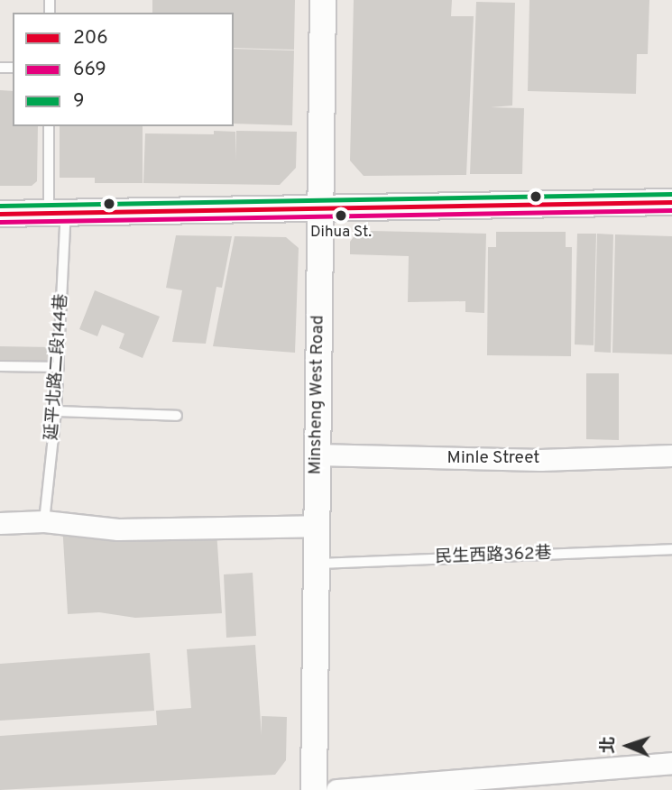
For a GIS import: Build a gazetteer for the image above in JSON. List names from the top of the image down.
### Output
{
  "streets": {
    "street": ["Minsheng West Road", "Minle Street"],
    "lane": ["延平北路二段144巷", "民生西路362巷"]
  },
  "crossings": [
    ["Minsheng West Road", "Minle Street"],
    ["Minsheng West Road", "民生西路362巷"]
  ],
  "places": ["Dihua St."],
  "lines": ["transit line 9", "transit line 206", "transit line 669"],
  "legend": ["206", "669", "9"],
  "north": "left"
}
